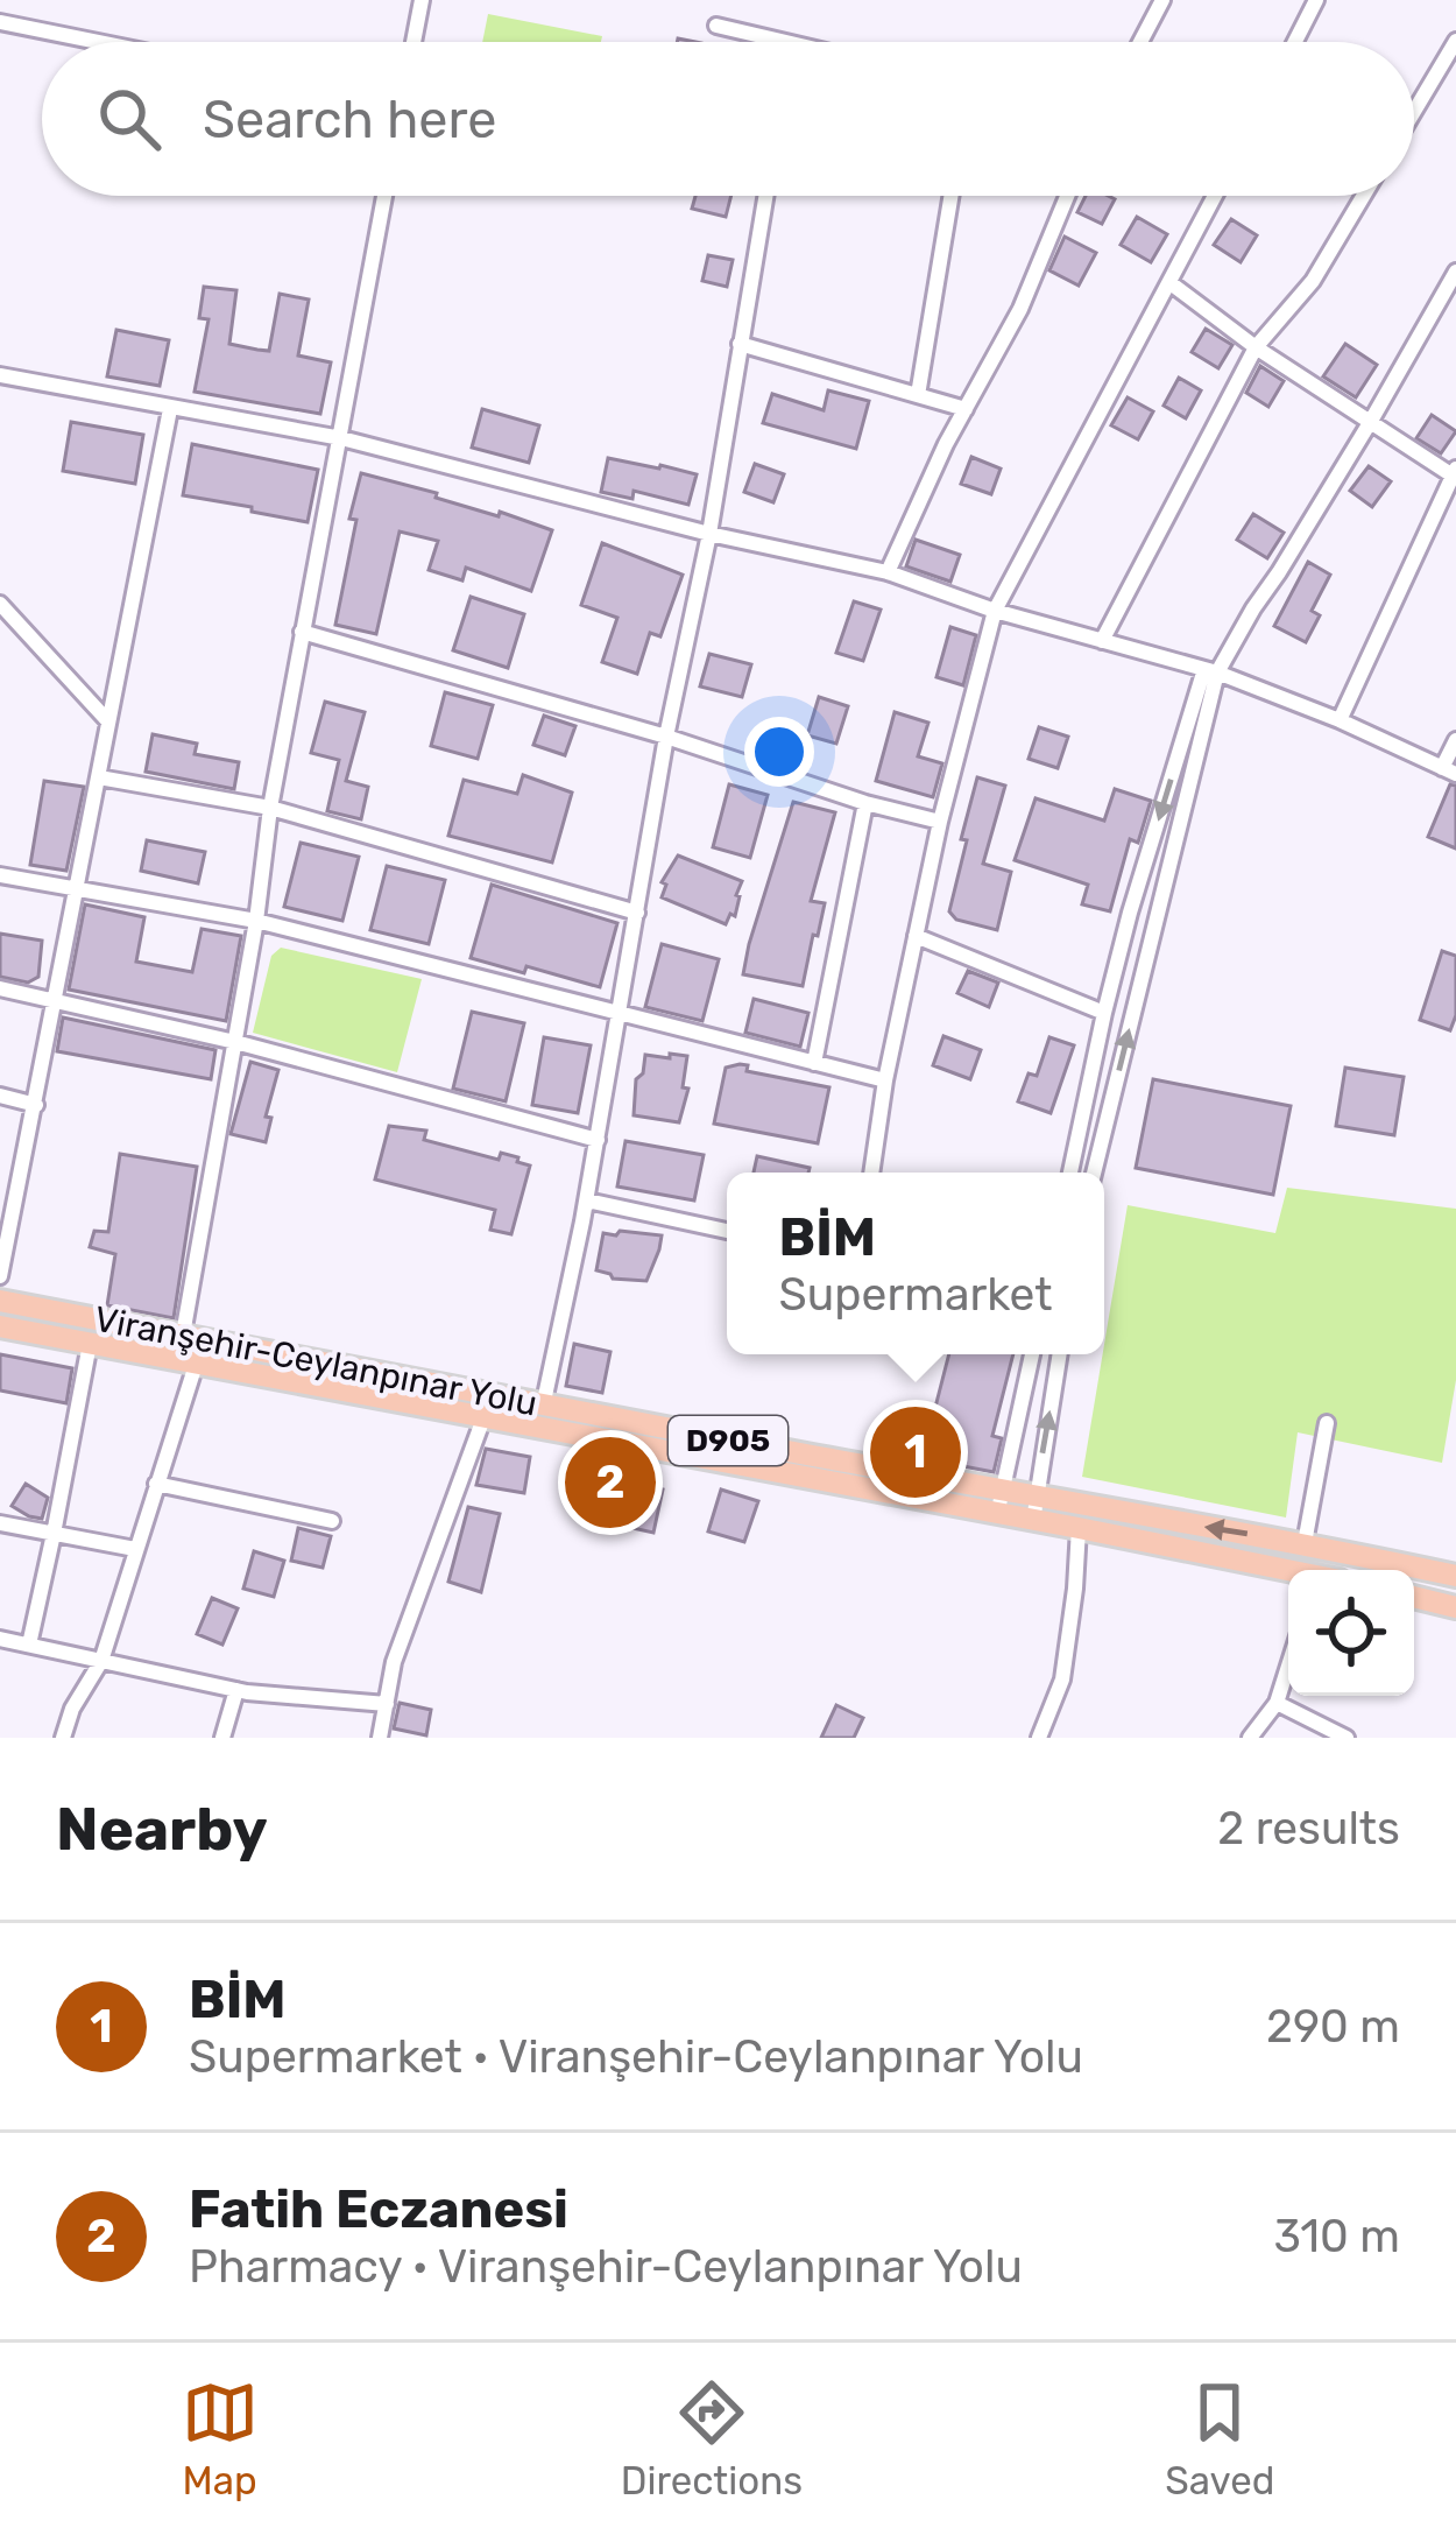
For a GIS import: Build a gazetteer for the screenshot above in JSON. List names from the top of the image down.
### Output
{
  "streets": {
    "main road": ["Viranşehir-Ceylanpınar Yolu", "D905"]
  },
  "page": {
    "search": "Search here",
    "popup": ["BİM", "Supermarket"],
    "pins": ["1", "2"],
    "heading": ["Nearby", "2 results"],
    "list": [
      {
        "mark": "1",
        "name": "BİM",
        "note": "Supermarket · Viranşehir-Ceylanpınar Yolu",
        "value": "290 m"
      },
      {
        "mark": "2",
        "name": "Fatih Eczanesi",
        "note": "Pharmacy · Viranşehir-Ceylanpınar Yolu",
        "value": "310 m"
      }
    ],
    "nav": ["Map", "Directions", "Saved"]
  }
}
